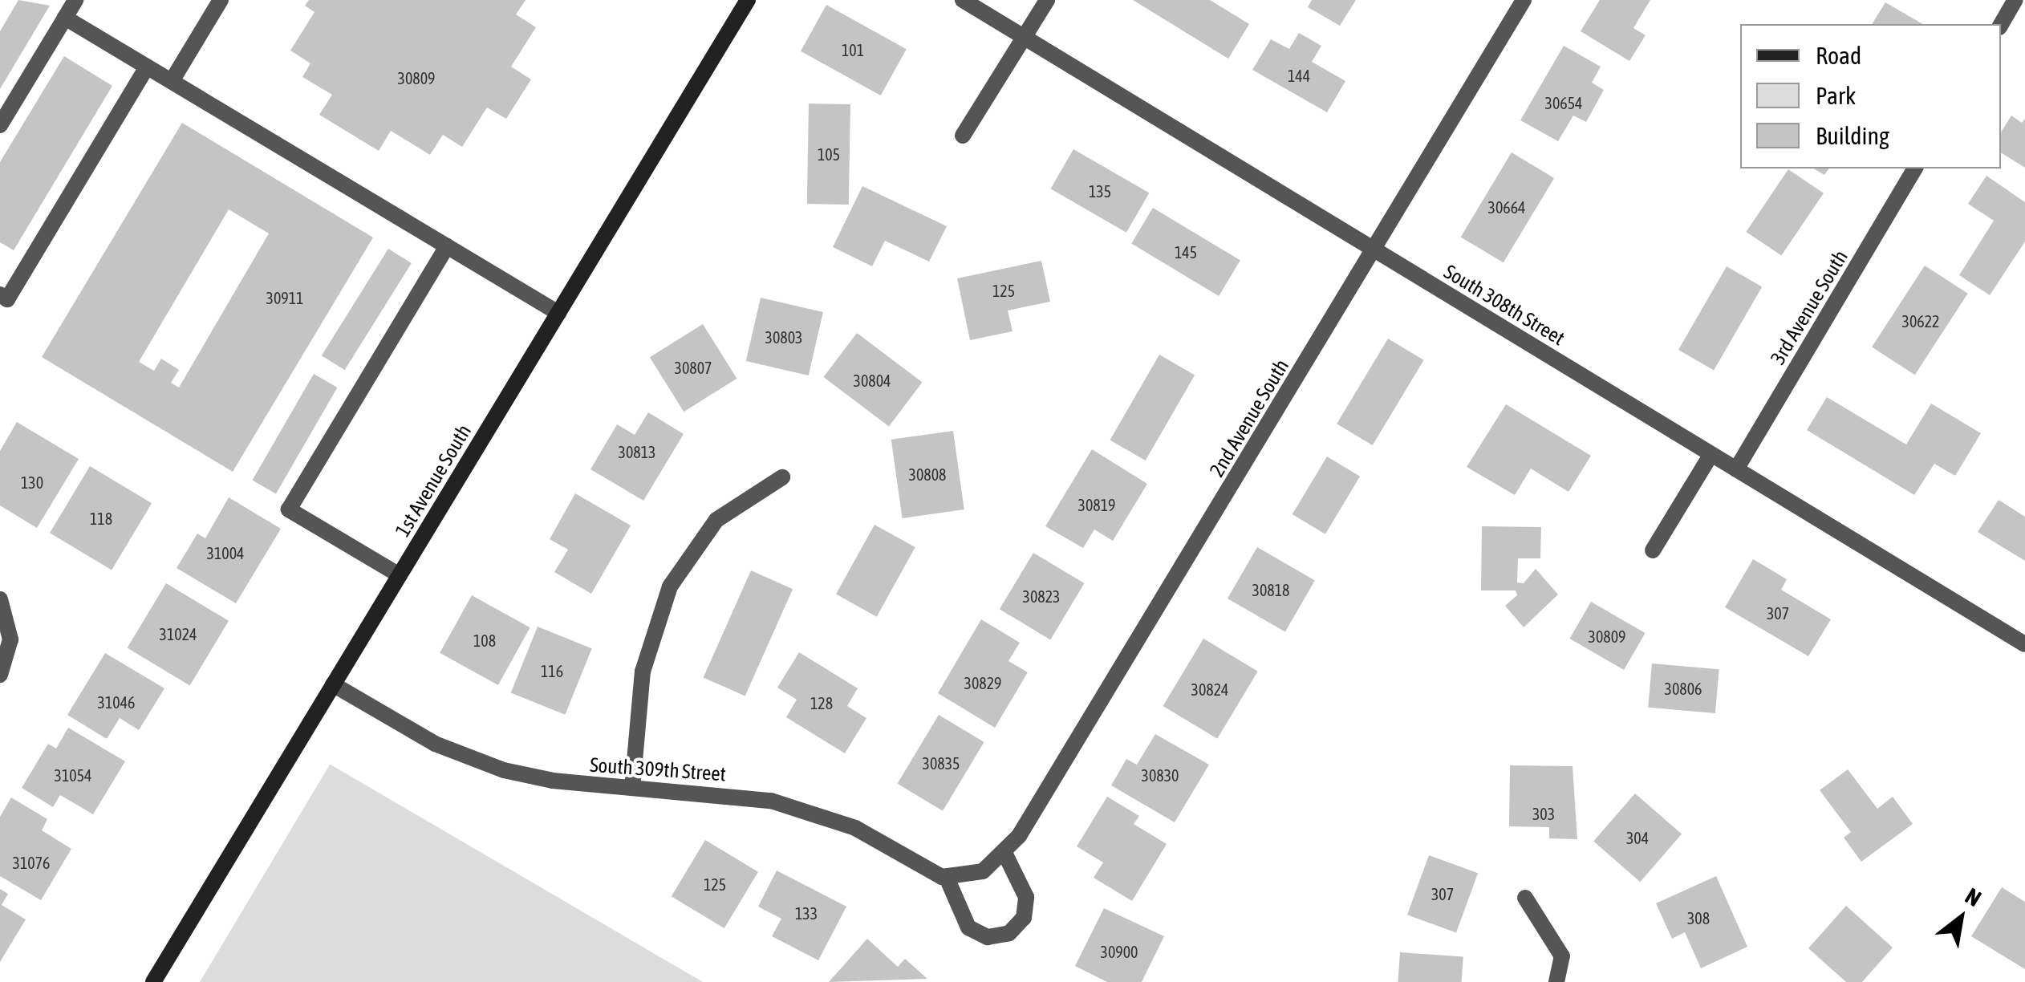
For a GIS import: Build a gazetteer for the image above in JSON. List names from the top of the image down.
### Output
{
  "streets": {
    "main road": ["1st Avenue South"],
    "street": [
      "South 308th Street",
      "3rd Avenue South",
      "2nd Avenue South",
      "South 309th Street"
    ]
  },
  "crossings": [
    ["South 308th Street", "3rd Avenue South"],
    ["South 308th Street", "2nd Avenue South"],
    ["2nd Avenue South", "South 309th Street"],
    ["1st Avenue South", "South 309th Street"]
  ],
  "house_numbers": [
    "101",
    "144",
    "30809",
    "30654",
    "105",
    "135",
    "30664",
    "145",
    "125",
    "30911",
    "30622",
    "30803",
    "30807",
    "30804",
    "30813",
    "30808",
    "130",
    "30819",
    "118",
    "31004",
    "30818",
    "30823",
    "307",
    "31024",
    "30809",
    "108",
    "116",
    "30829",
    "30806",
    "30824",
    "31046",
    "128",
    "30835",
    "31054",
    "30830",
    "303",
    "304",
    "31076",
    "125",
    "307",
    "133",
    "308",
    "30900"
  ],
  "legend": ["Road", "Park", "Building"],
  "north": "top right"
}
